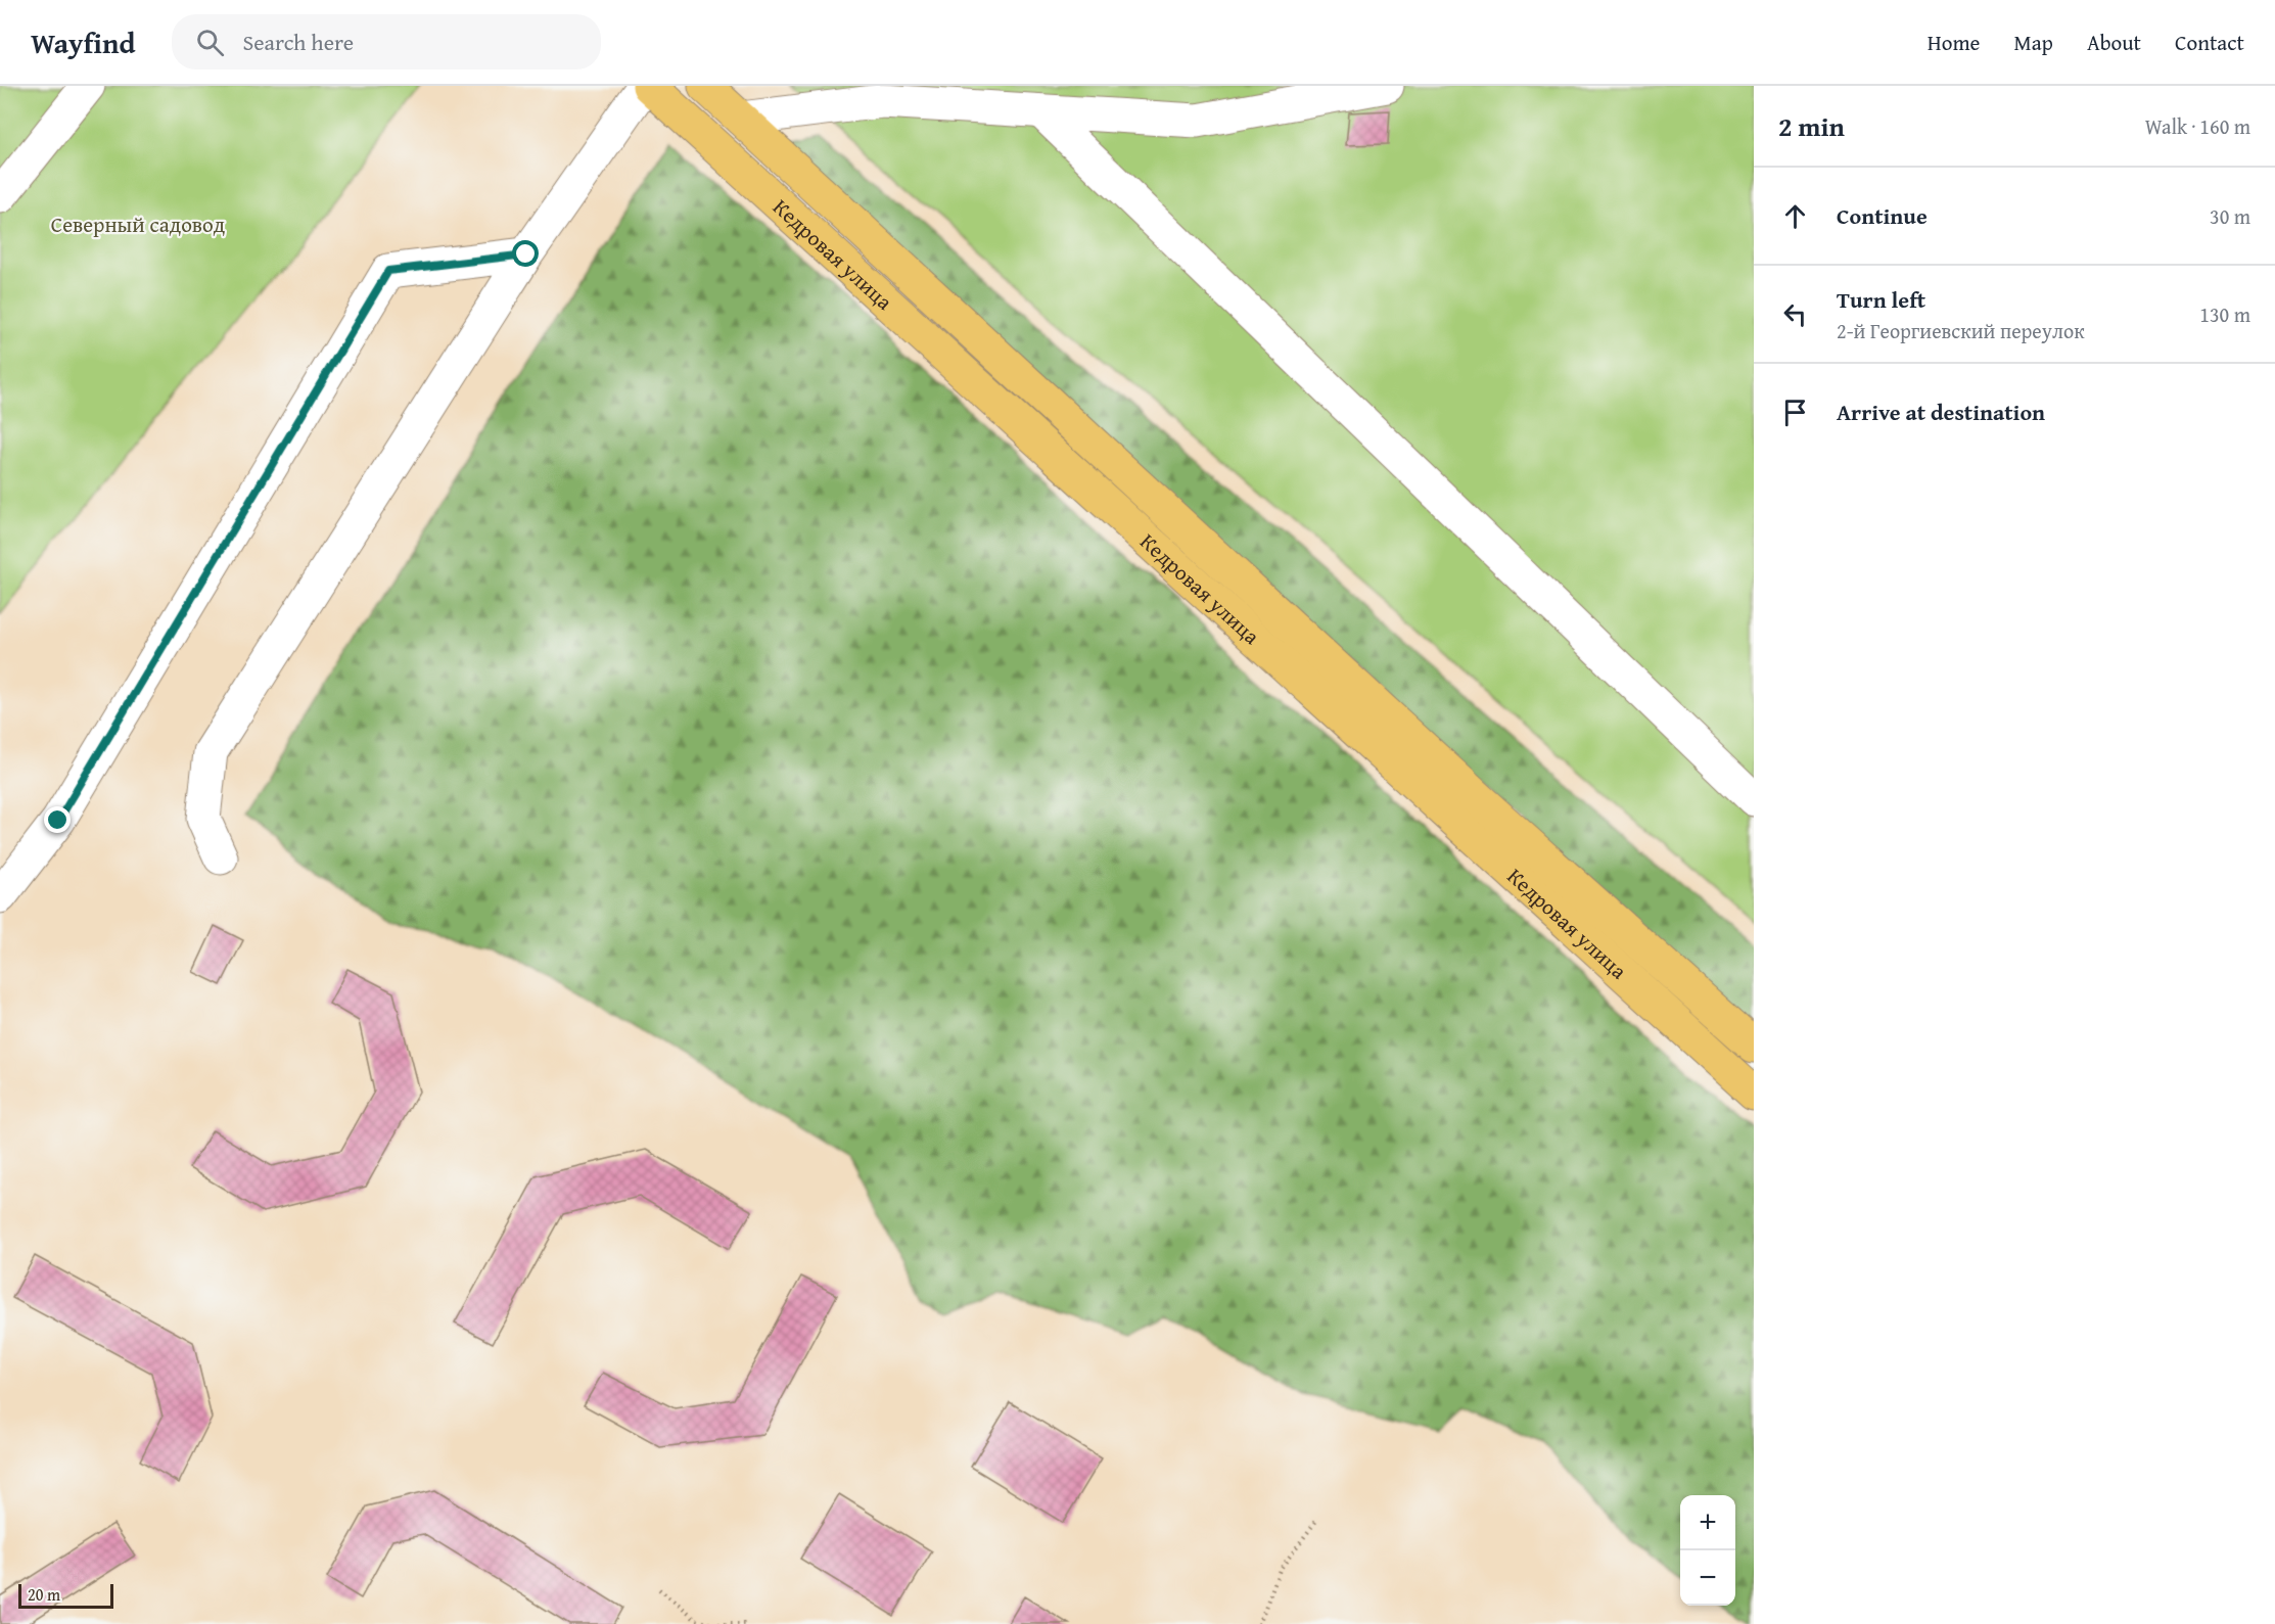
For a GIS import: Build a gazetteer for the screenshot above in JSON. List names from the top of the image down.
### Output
{
  "streets": {
    "main road": ["Кедровая улица"]
  },
  "parks": ["Северный садовод"],
  "scale_bar": "20 m",
  "page": {
    "header": "Wayfind",
    "search": "Search here",
    "nav": [
      "Home",
      "Map",
      "About",
      "Contact"
    ],
    "heading": ["2 min", "Walk · 160 m"],
    "list": [
      ["Continue", "30 m"],
      ["Turn left", "2-й Георгиевский переулок", "130 m"],
      "Arrive at destination"
    ],
    "map_buttons": ["+", "−"],
    "scale": "20 m"
  }
}
